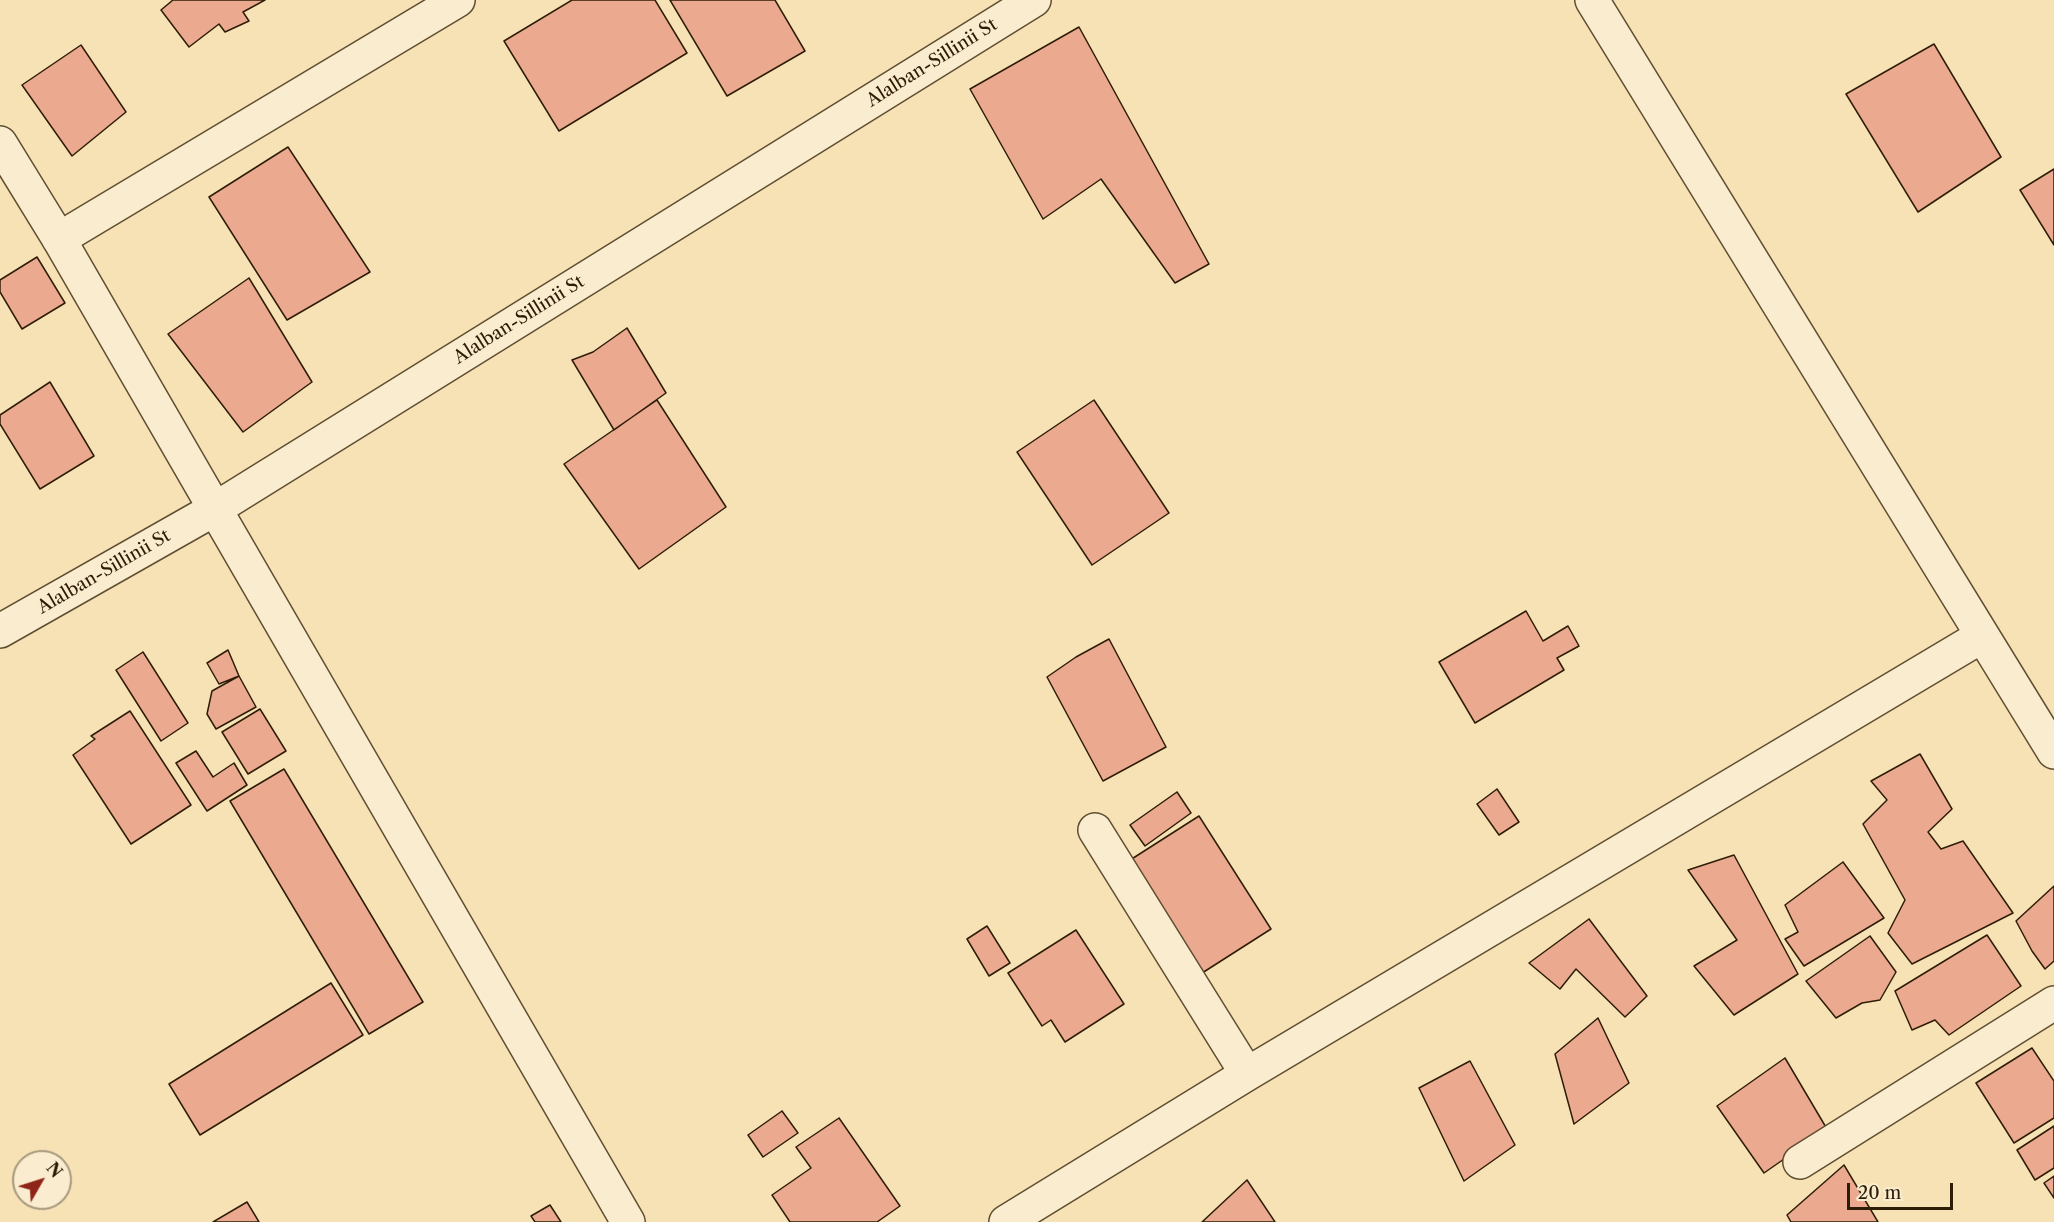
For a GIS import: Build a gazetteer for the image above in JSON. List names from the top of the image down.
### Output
{
  "streets": {
    "street": ["Alalban-Sillinii St"]
  },
  "scale_bar": "20 m",
  "north": "top right"
}
